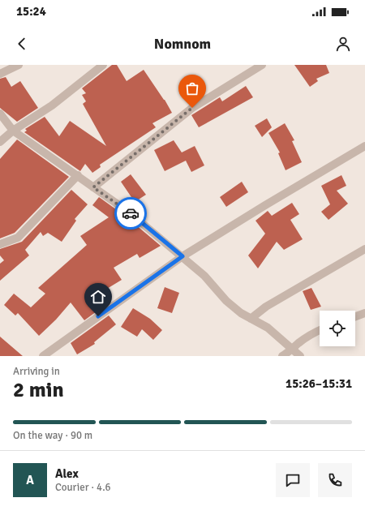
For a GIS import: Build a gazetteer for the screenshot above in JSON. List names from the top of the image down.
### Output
{
  "page": {
    "status": "15:24",
    "header": "Nomnom",
    "heading": ["2 min", "Arriving in", "15:26–15:31"],
    "panel": ["Alex", "Courier · 4.6"],
    "bar": "On the way · 90 m",
    "round": "A"
  }
}
